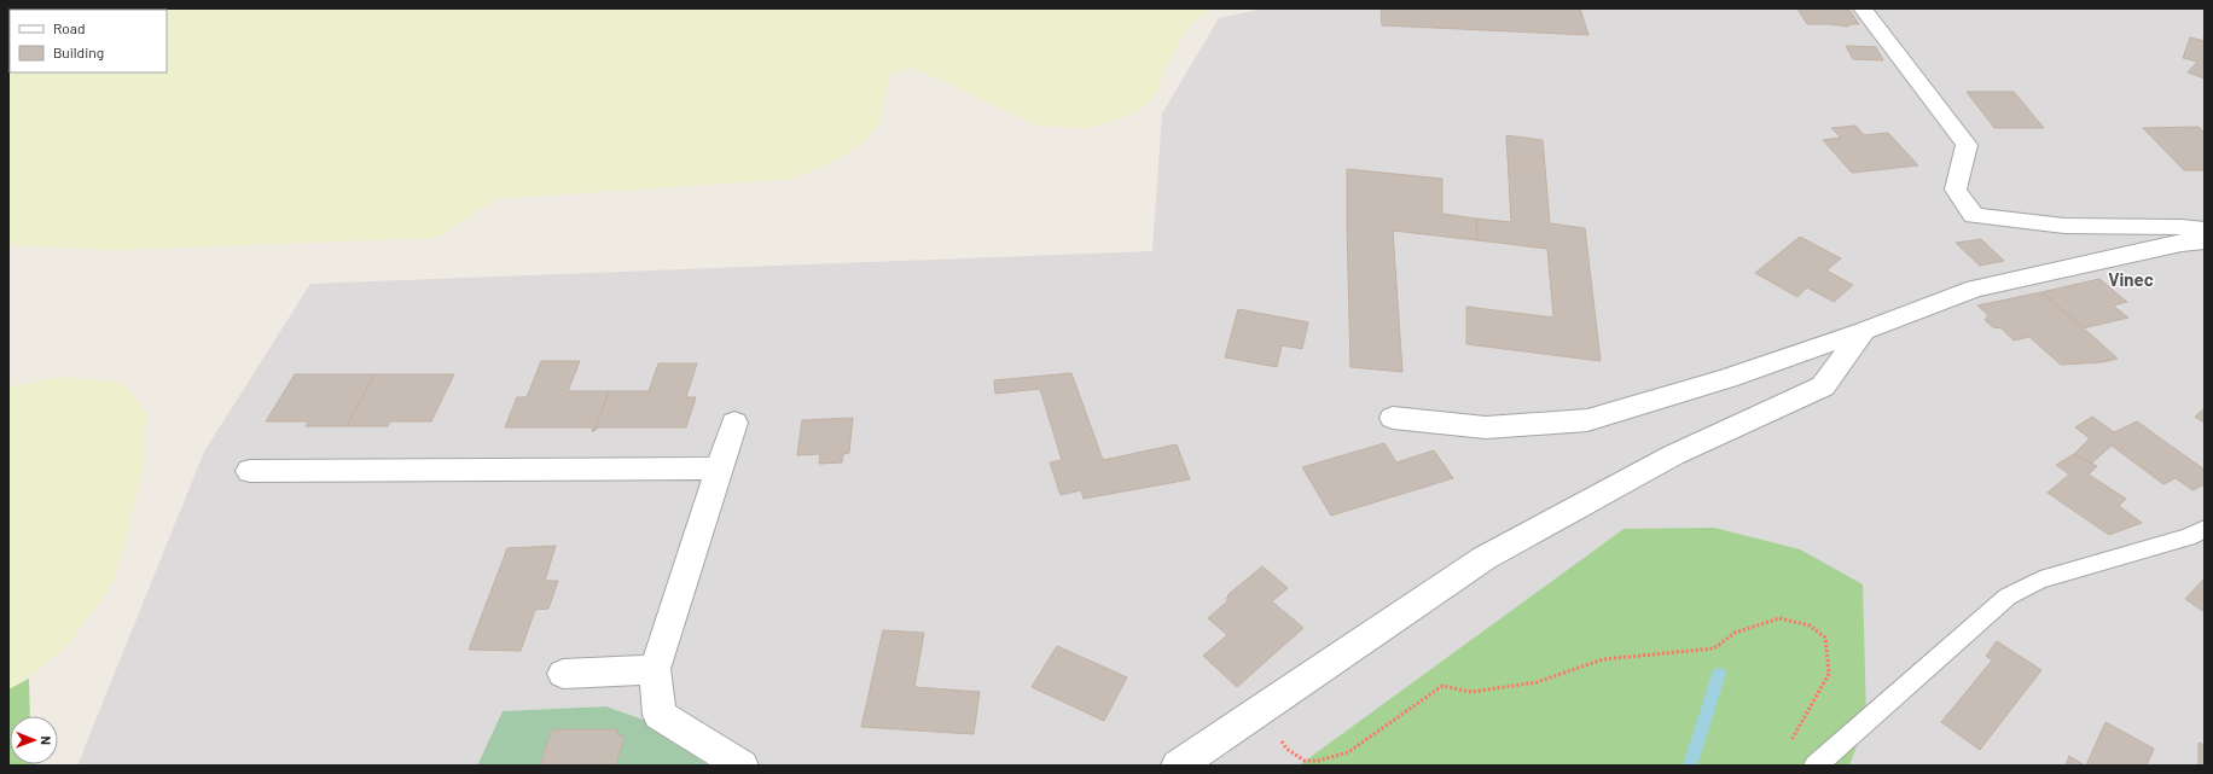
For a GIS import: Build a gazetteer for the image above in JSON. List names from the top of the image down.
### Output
{
  "districts": ["Vinec"],
  "legend": ["Road", "Building"],
  "north": "right"
}
